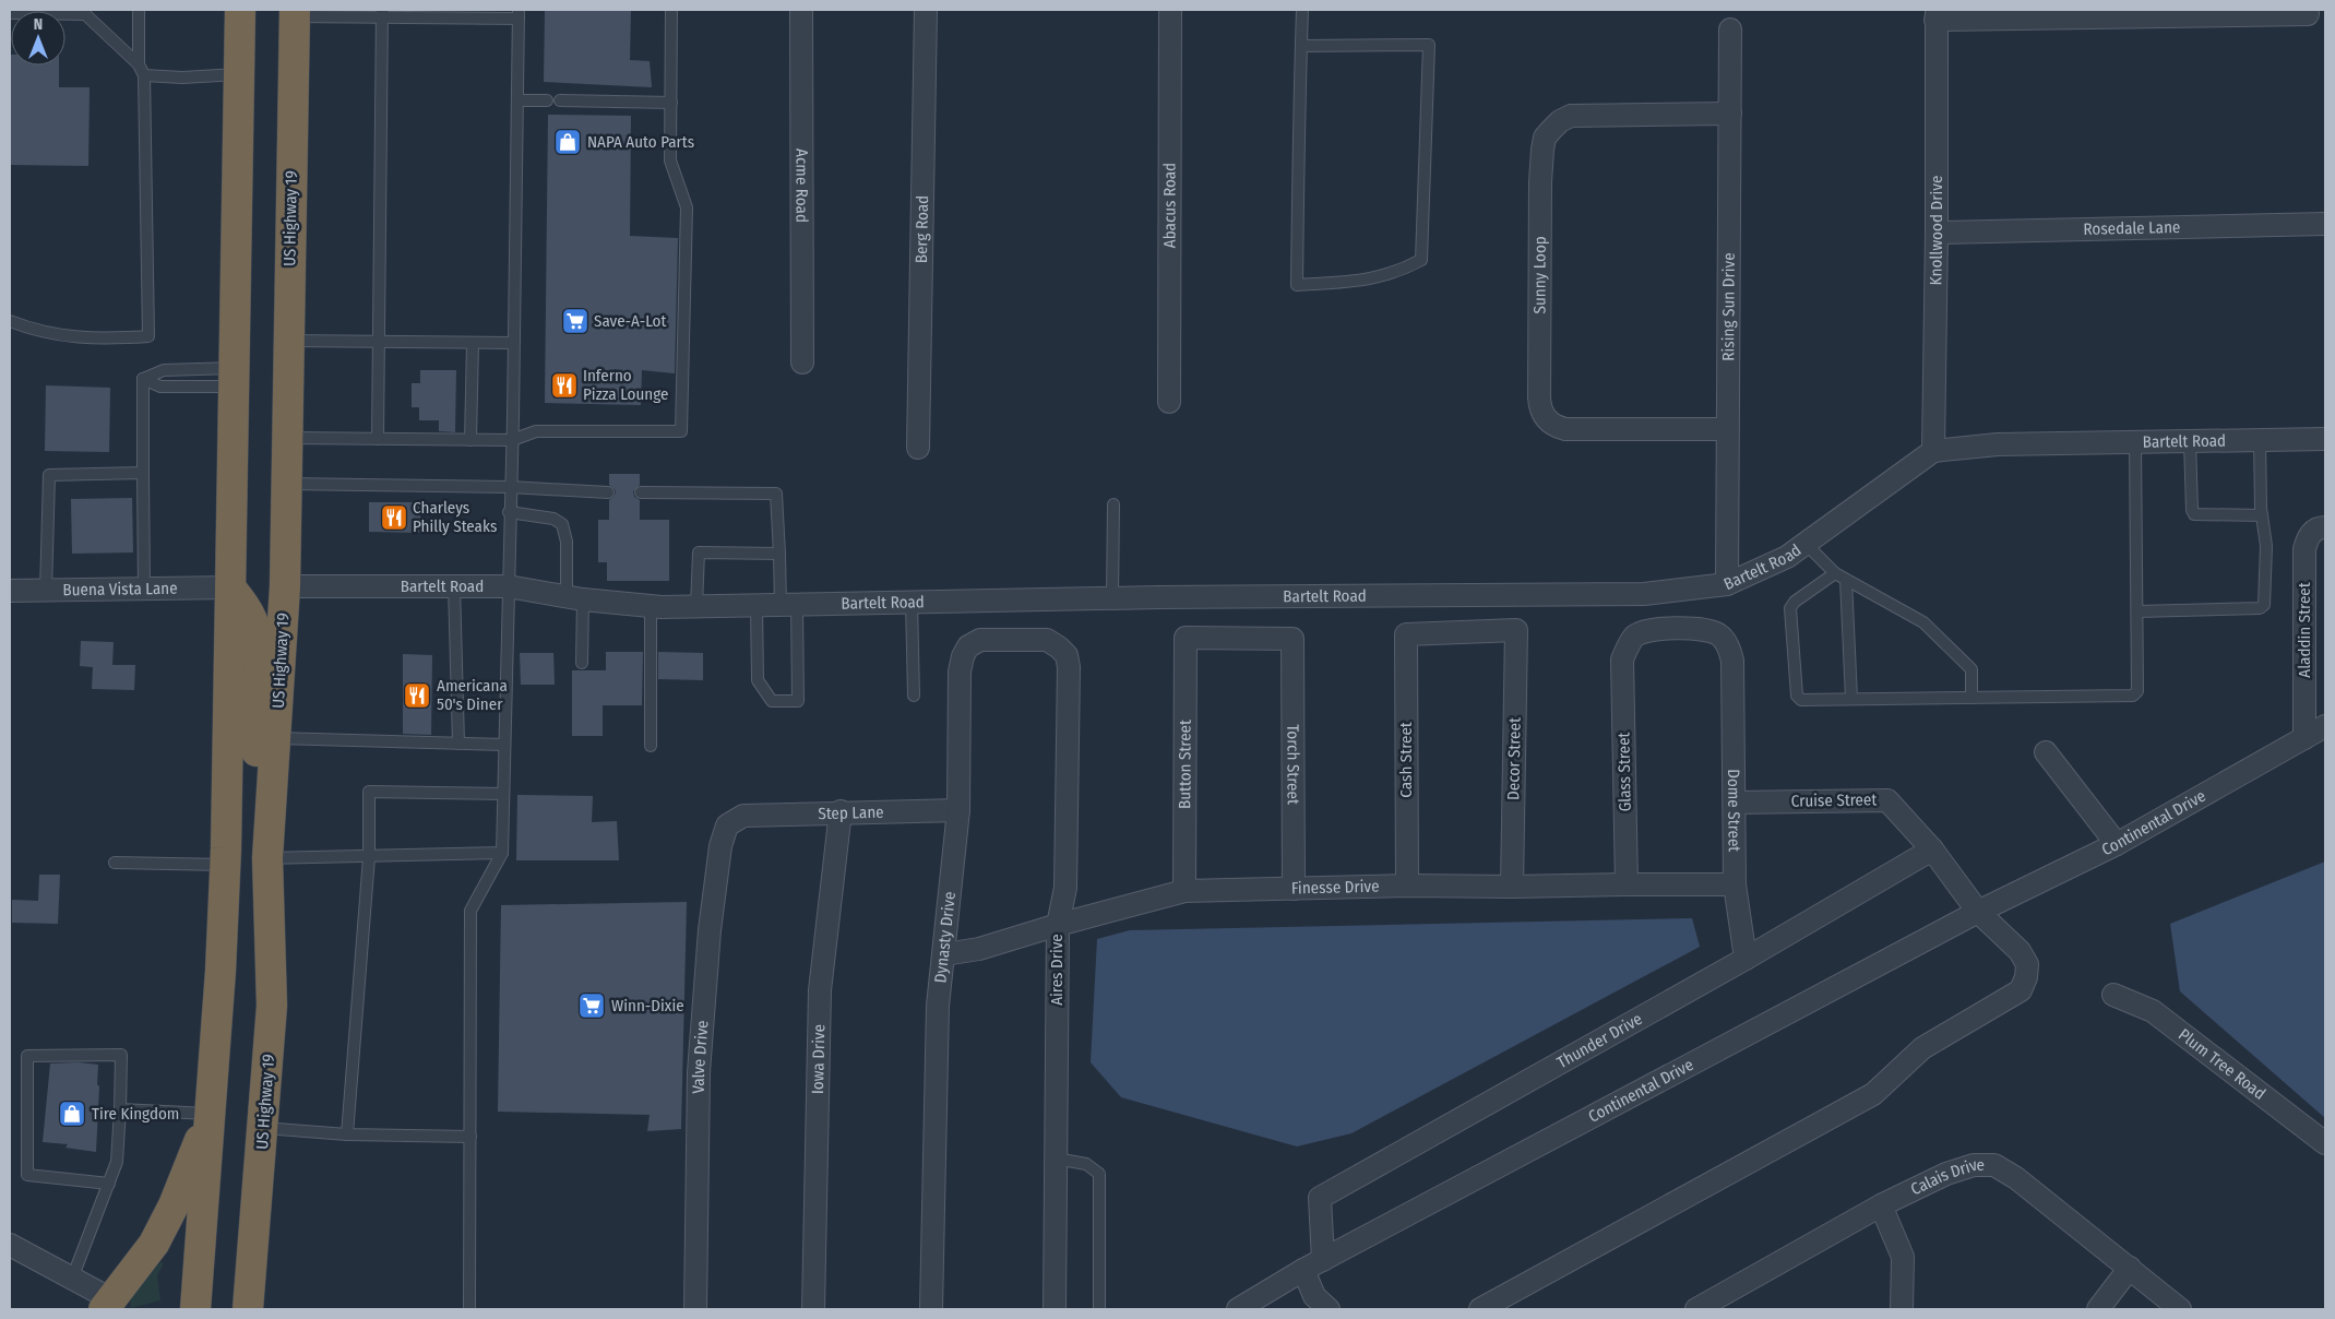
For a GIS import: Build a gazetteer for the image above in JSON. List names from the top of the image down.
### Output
{
  "streets": {
    "highway": ["US Highway 19"],
    "street": [
      "Acme Road",
      "Abacus Road",
      "Rosedale Lane",
      "Berg Road",
      "Knollwood Drive",
      "Sunny Loop",
      "Rising Sun Drive",
      "Bartelt Road",
      "Buena Vista Lane",
      "Aladdin Street",
      "Decor Street",
      "Cash Street",
      "Button Street",
      "Torch Street",
      "Glass Street",
      "Cruise Street",
      "Dome Street",
      "Step Lane",
      "Continental Drive",
      "Finesse Drive",
      "Dynasty Drive",
      "Aires Drive",
      "Thunder Drive",
      "Valve Drive",
      "Iowa Drive",
      "Plum Tree Road",
      "Calais Drive"
    ]
  },
  "crossings": [
    ["US Highway 19", "Bartelt Road"],
    ["Rosedale Lane", "Knollwood Drive"],
    ["Knollwood Drive", "Bartelt Road"],
    ["Sunny Loop", "Rising Sun Drive"],
    ["Rising Sun Drive", "Bartelt Road"],
    ["Aladdin Street", "Continental Drive"],
    ["Decor Street", "Cash Street"],
    ["Decor Street", "Finesse Drive"],
    ["Cash Street", "Finesse Drive"],
    ["Button Street", "Torch Street"],
    ["Button Street", "Finesse Drive"],
    ["Torch Street", "Finesse Drive"],
    ["Glass Street", "Dome Street"],
    ["Glass Street", "Finesse Drive"],
    ["Cruise Street", "Dome Street"],
    ["Cruise Street", "Continental Drive"],
    ["Cruise Street", "Thunder Drive"],
    ["Dome Street", "Finesse Drive"],
    ["Dome Street", "Thunder Drive"],
    ["Step Lane", "Dynasty Drive"],
    ["Step Lane", "Valve Drive"],
    ["Step Lane", "Iowa Drive"],
    ["Continental Drive", "Thunder Drive"],
    ["Finesse Drive", "Dynasty Drive"],
    ["Finesse Drive", "Aires Drive"],
    ["Dynasty Drive", "Aires Drive"]
  ],
  "places": {
    "shop": ["NAPA Auto Parts", "Tire Kingdom"],
    "supermarket": ["Save-A-Lot", "Winn-Dixie"],
    "restaurant": ["Inferno Pizza Lounge", "Charleys Philly Steaks", "Americana 50's Diner"]
  },
  "north": "top"
}
